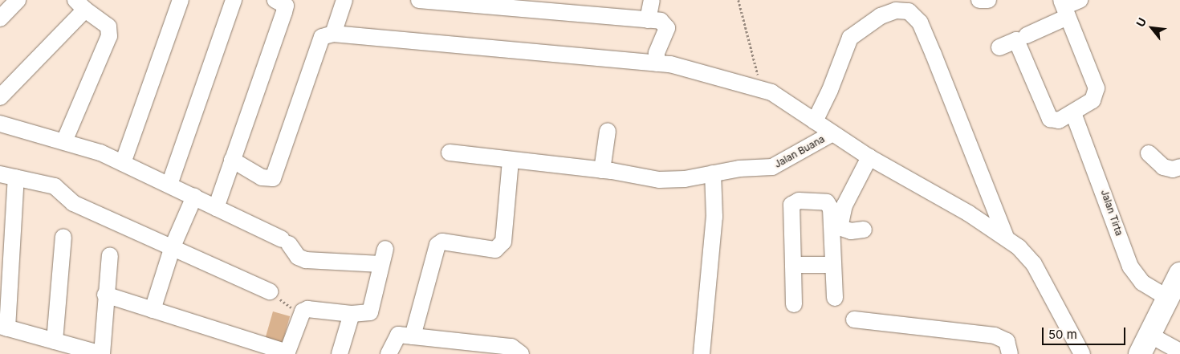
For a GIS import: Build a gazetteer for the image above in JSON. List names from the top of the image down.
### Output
{
  "streets": {
    "street": ["Jalan Buana", "Jalan Tirta"]
  },
  "scale_bar": "50 m",
  "north": "top left"
}
